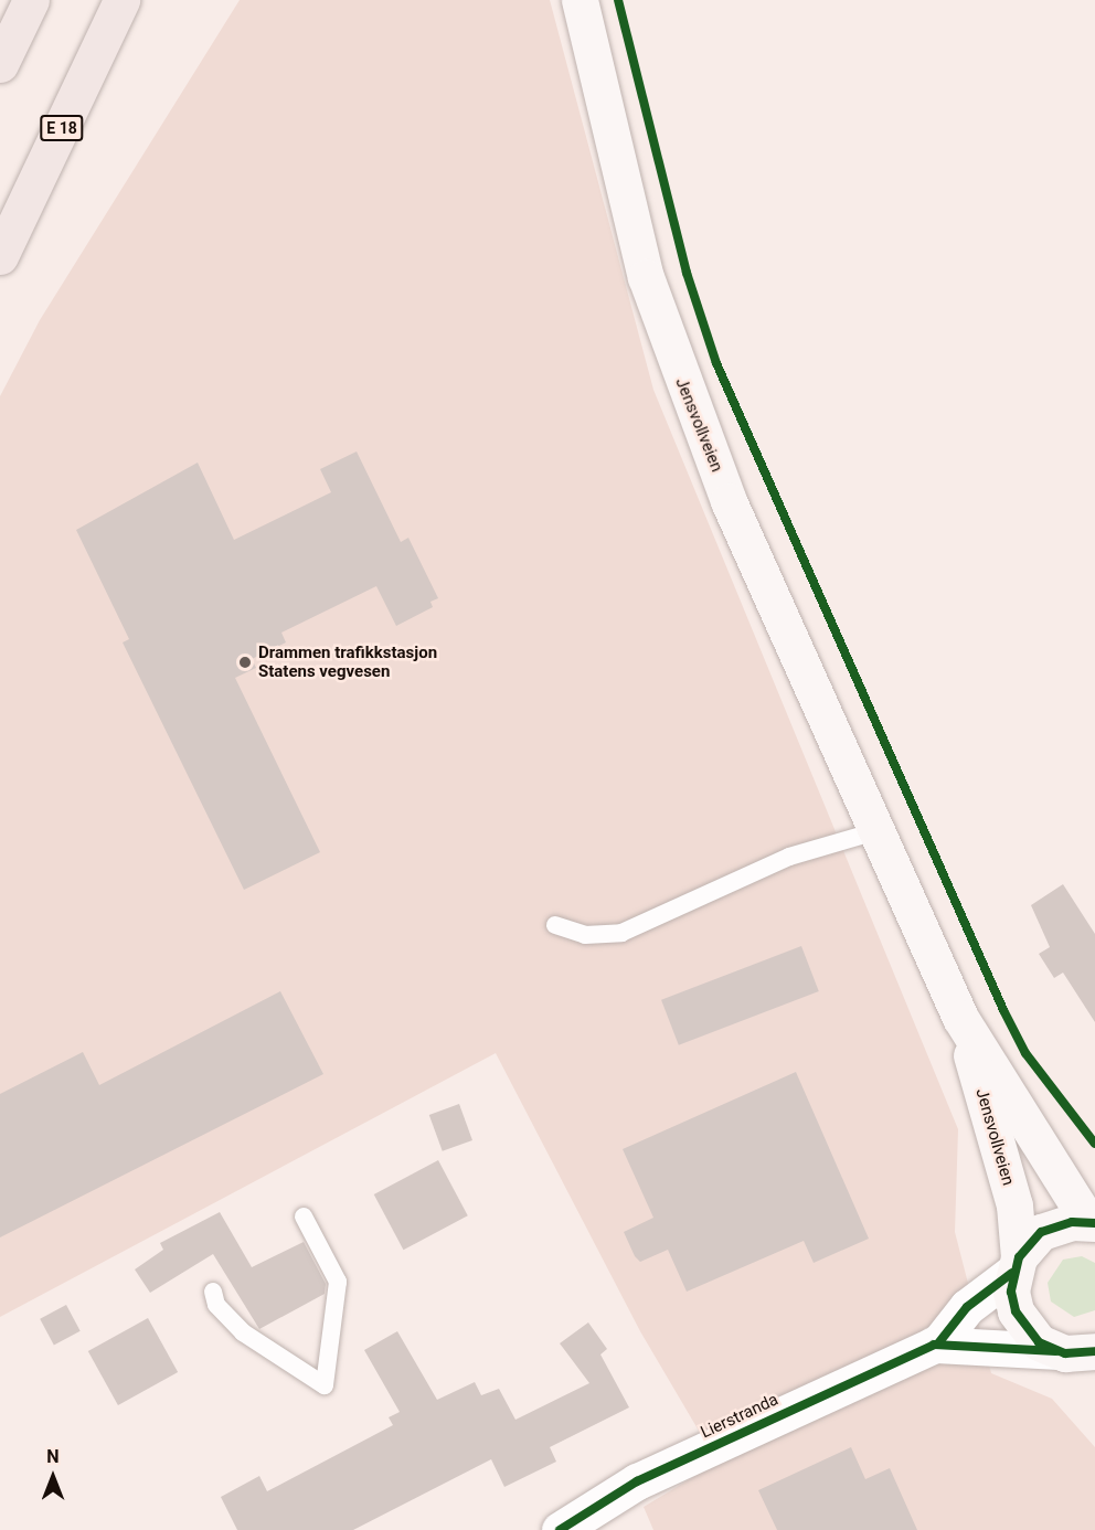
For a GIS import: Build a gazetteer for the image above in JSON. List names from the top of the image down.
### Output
{
  "streets": {
    "highway": ["E 18"],
    "street": ["Jensvollveien", "Lierstranda"]
  },
  "crossings": [
    ["Jensvollveien", "Lierstranda"]
  ],
  "places": ["Drammen trafikkstasjon Statens vegvesen"],
  "north": "top"
}
